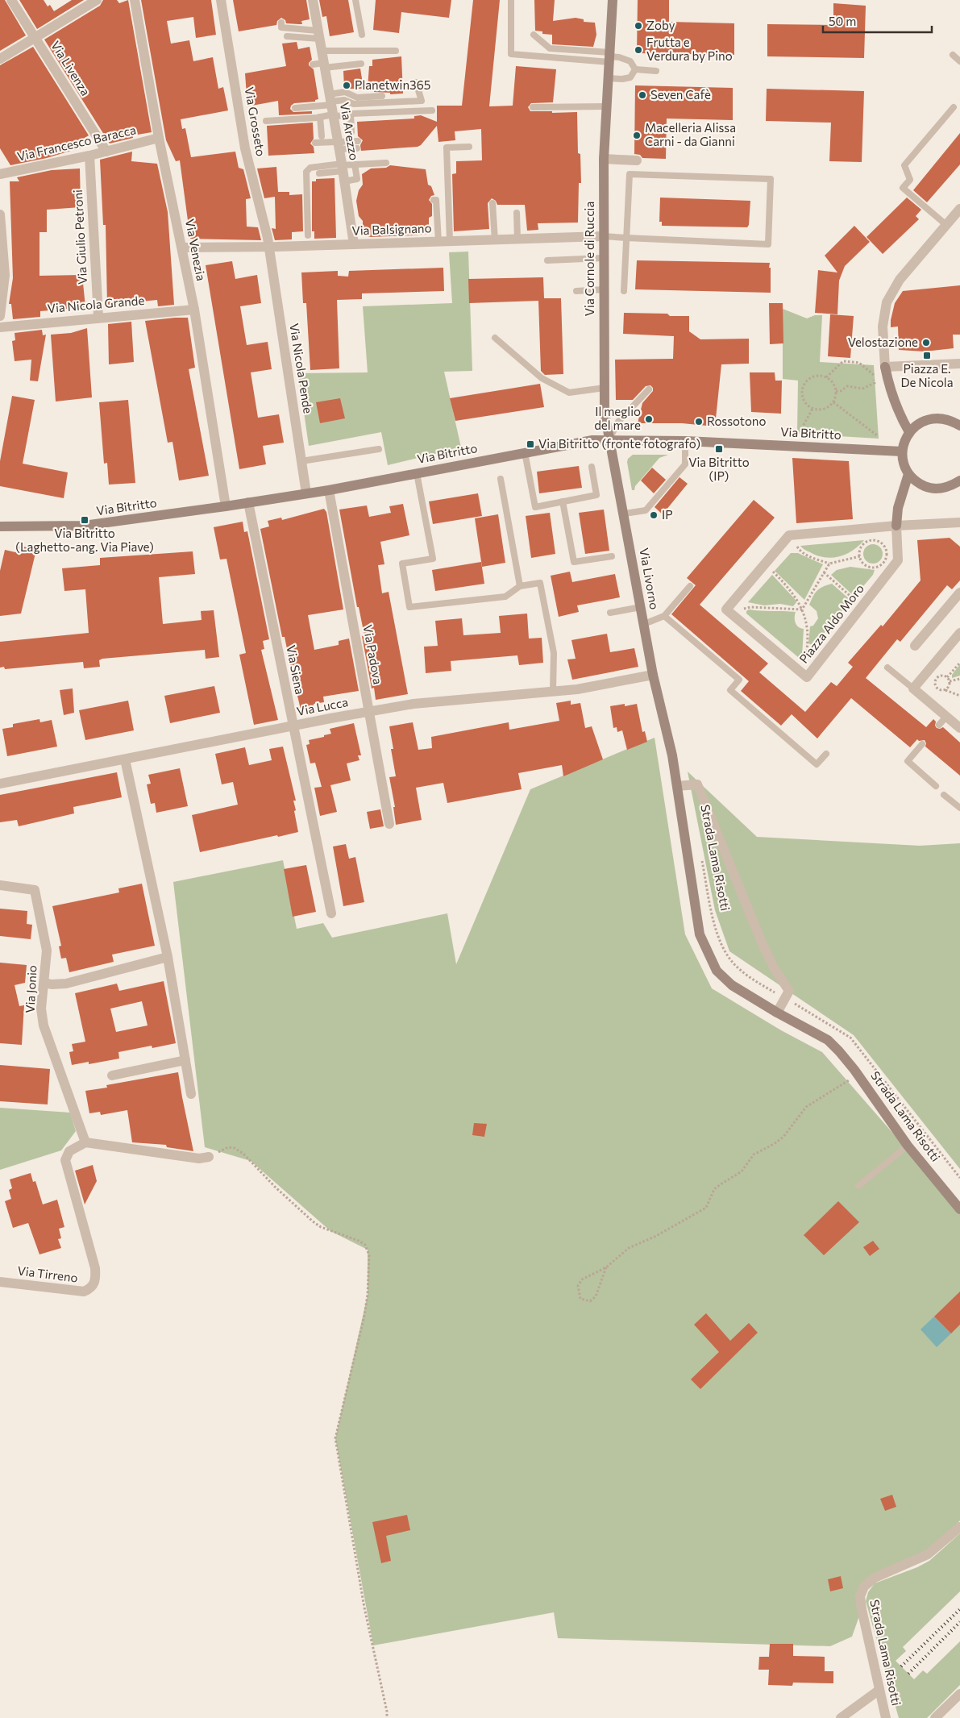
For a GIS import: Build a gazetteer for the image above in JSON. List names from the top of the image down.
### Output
{
  "streets": {
    "street": [
      "Via Livenza",
      "Via Grosseto",
      "Via Arezzo",
      "Via Francesco Baracca",
      "Via Balsignano",
      "Via Giulio Petroni",
      "Via Venezia",
      "Via Cornole di Ruccia",
      "Via Nicola Grande",
      "Via Nicola Pende",
      "Via Bitritto",
      "Via Livorno",
      "Piazza Aldo Moro",
      "Via Padova",
      "Via Siena",
      "Via Lucca",
      "Strada Lama Risotti",
      "Via Jonio",
      "Via Tirreno"
    ]
  },
  "crossings": [
    ["Via Livenza", "Via Francesco Baracca"],
    ["Via Grosseto", "Via Balsignano"],
    ["Via Grosseto", "Via Nicola Pende"],
    ["Via Arezzo", "Via Balsignano"],
    ["Via Francesco Baracca", "Via Giulio Petroni"],
    ["Via Francesco Baracca", "Via Venezia"],
    ["Via Balsignano", "Via Venezia"],
    ["Via Balsignano", "Via Cornole di Ruccia"],
    ["Via Balsignano", "Via Nicola Pende"],
    ["Via Giulio Petroni", "Via Nicola Grande"],
    ["Via Venezia", "Via Nicola Grande"],
    ["Via Venezia", "Via Bitritto"],
    ["Via Cornole di Ruccia", "Via Bitritto"],
    ["Via Cornole di Ruccia", "Via Livorno"],
    ["Via Nicola Pende", "Via Bitritto"],
    ["Via Bitritto", "Via Livorno"],
    ["Via Bitritto", "Via Padova"],
    ["Via Bitritto", "Via Siena"],
    ["Via Livorno", "Via Lucca"],
    ["Via Livorno", "Strada Lama Risotti"],
    ["Via Padova", "Via Lucca"],
    ["Via Siena", "Via Lucca"],
    ["Via Jonio", "Via Tirreno"]
  ],
  "places": {
    "other": [
      "Zoby",
      "Frutta e Verdura by Pino",
      "Planetwin365",
      "Seven Cafè",
      "Macelleria Alissa Carni - da Gianni",
      "Velostazione",
      "Il meglio del mare",
      "Rossotono",
      "IP"
    ],
    "transit": [
      "Piazza E. De Nicola",
      "Via Bitritto (fronte fotografo)",
      "Via Bitritto (IP)",
      "Via Bitritto (Laghetto-ang. Via Piave)"
    ]
  },
  "scale_bar": "50 m"
}
